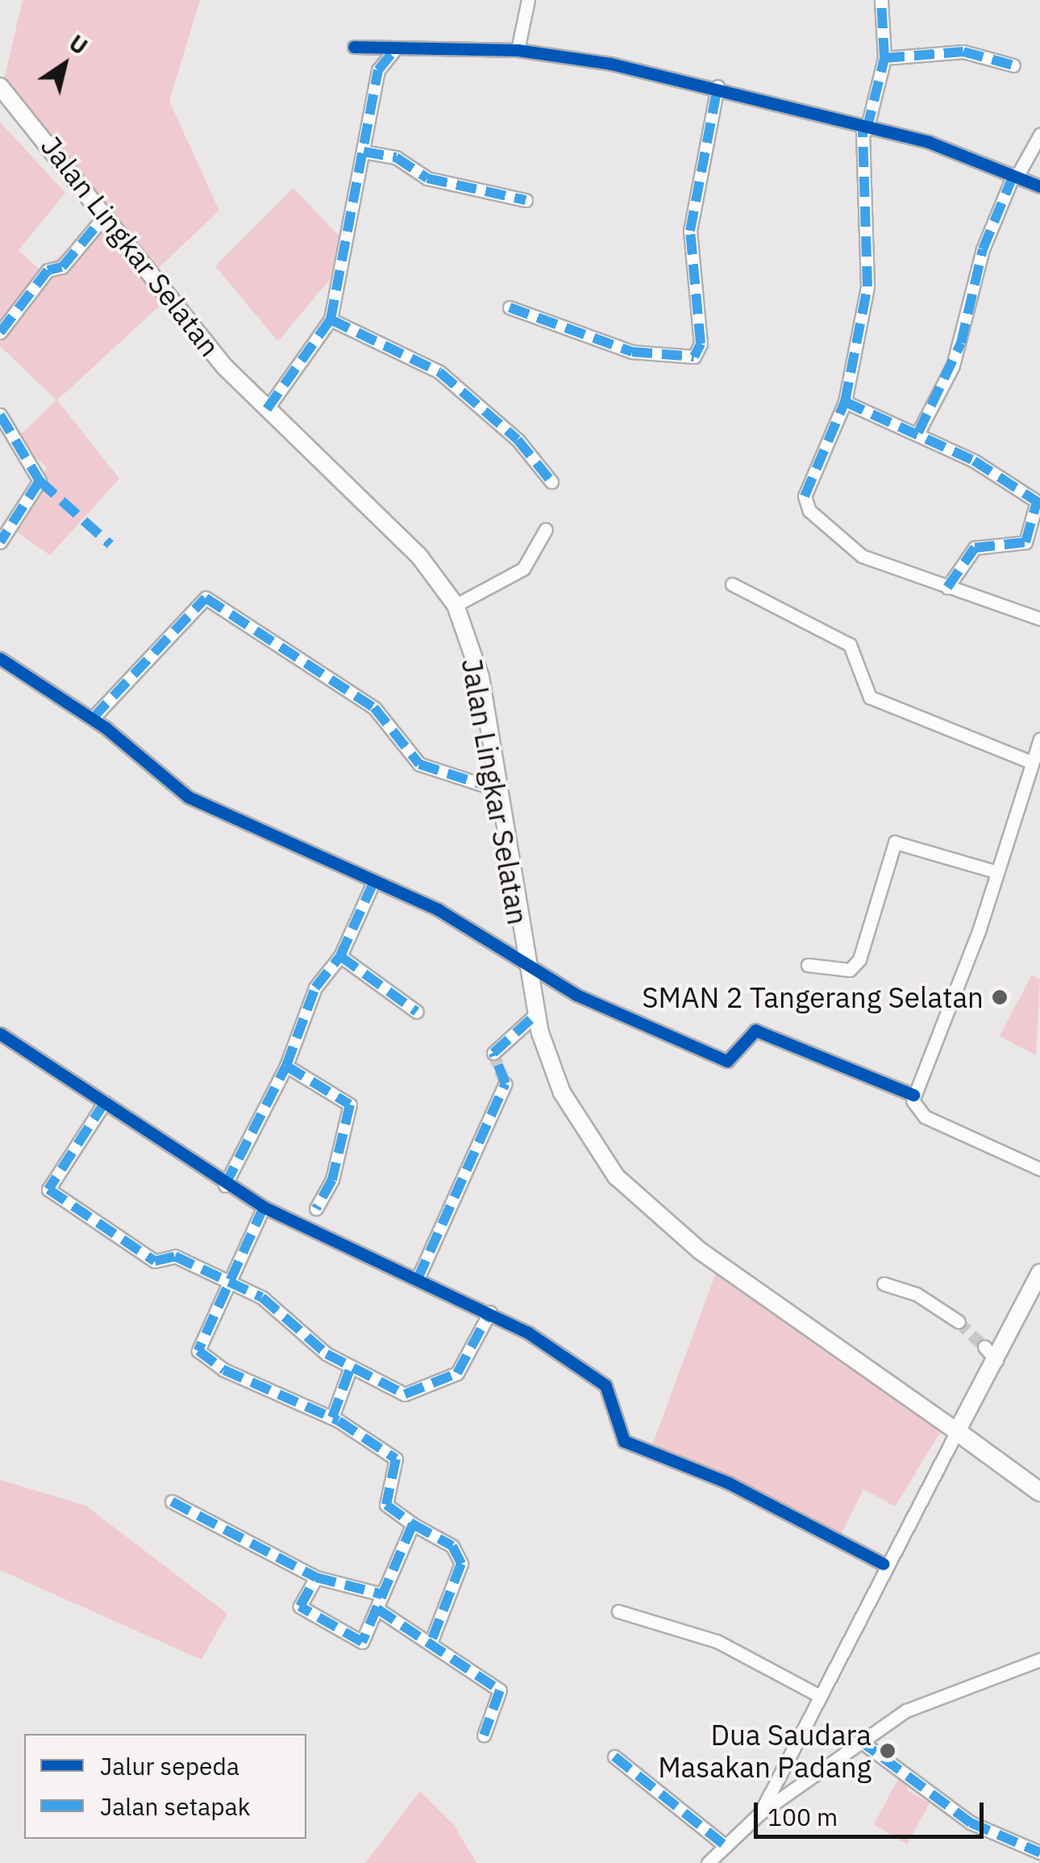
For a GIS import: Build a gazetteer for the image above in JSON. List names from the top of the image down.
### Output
{
  "streets": {
    "main road": ["Jalan Lingkar Selatan"]
  },
  "places": ["SMAN 2 Tangerang Selatan", "Dua Saudara Masakan Padang"],
  "legend": ["Jalur sepeda", "Jalan setapak"],
  "scale_bar": "100 m",
  "north": "top right"
}
